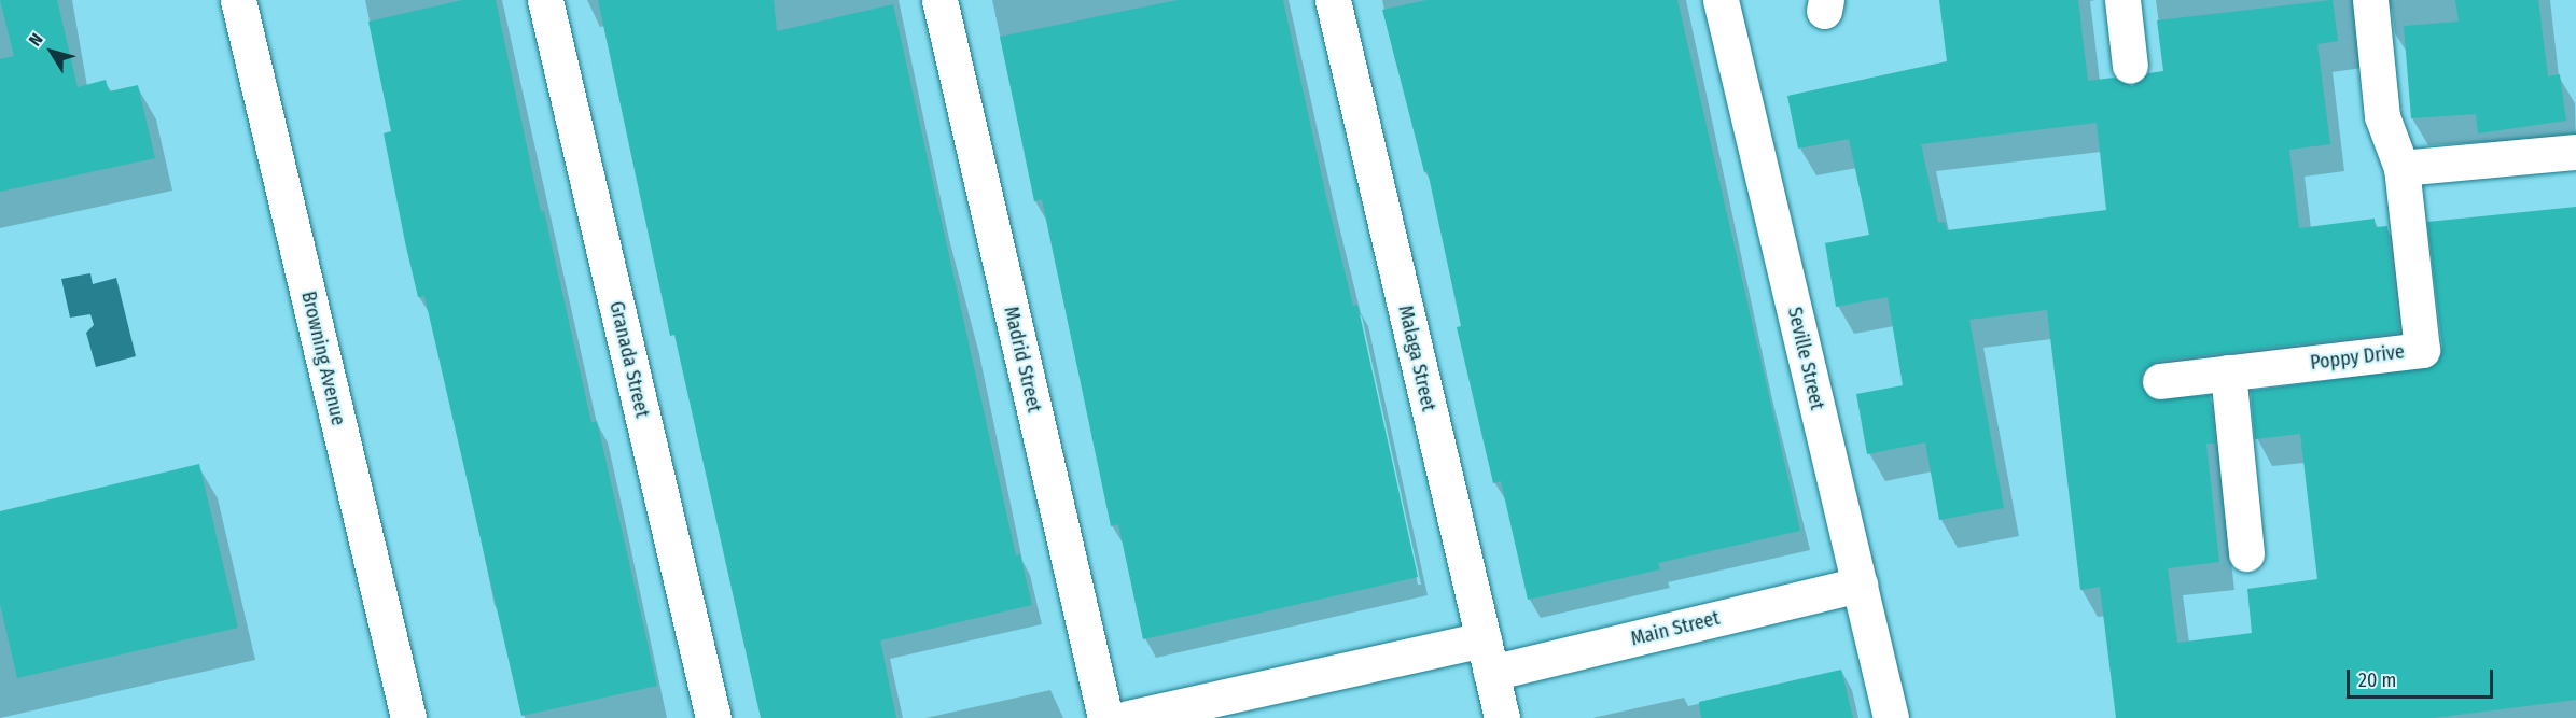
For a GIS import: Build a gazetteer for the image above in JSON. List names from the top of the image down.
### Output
{
  "streets": {
    "street": [
      "Poppy Drive",
      "Browning Avenue",
      "Malaga Street",
      "Seville Street",
      "Granada Street",
      "Madrid Street",
      "Main Street"
    ]
  },
  "crossings": [
    ["Malaga Street", "Main Street"],
    ["Seville Street", "Main Street"]
  ],
  "scale_bar": "20 m",
  "north": "top left"
}
